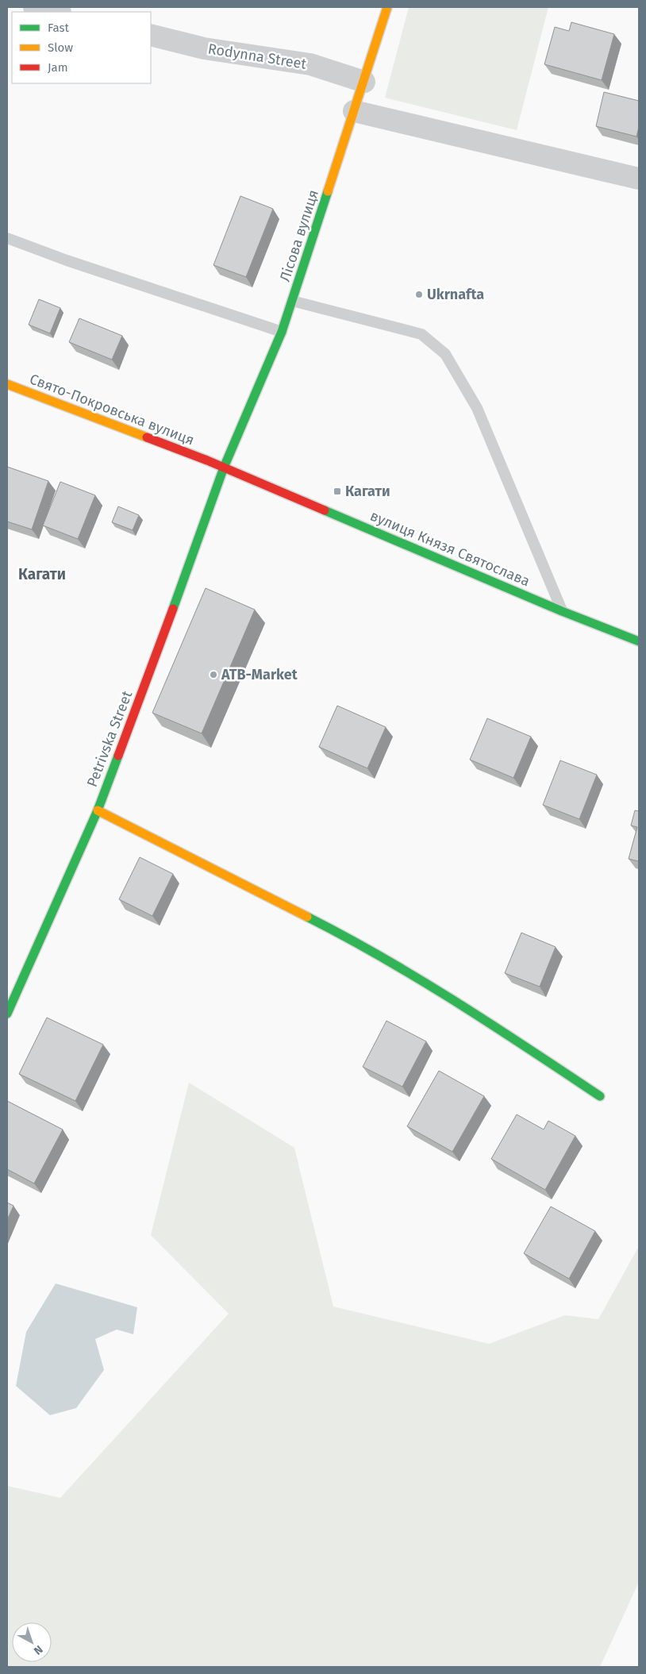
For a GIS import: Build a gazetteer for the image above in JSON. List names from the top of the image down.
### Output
{
  "streets": {
    "street": [
      "Rodynna Street",
      "Лісова вулиця",
      "Свято-Покровська вулиця",
      "вулиця Князя Святослава",
      "Petrivska Street"
    ]
  },
  "crossings": [
    ["Rodynna Street", "Лісова вулиця"],
    ["Лісова вулиця", "вулиця Князя Святослава"],
    ["Лісова вулиця", "Petrivska Street"],
    ["Свято-Покровська вулиця", "вулиця Князя Святослава"],
    ["вулиця Князя Святослава", "Petrivska Street"]
  ],
  "districts": ["Кагати"],
  "places": {
    "other": ["Ukrnafta", "ATB-Market"],
    "transit": ["Кагати"]
  },
  "legend": ["Fast", "Slow", "Jam"],
  "north": "bottom right"
}
